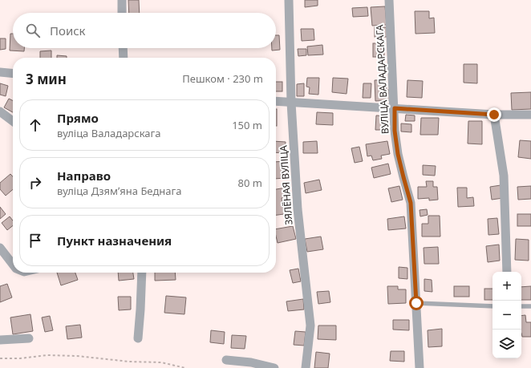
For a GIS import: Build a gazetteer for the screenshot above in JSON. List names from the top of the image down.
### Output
{
  "streets": {
    "street": ["ВУЛІЦА ВАЛАДАРСКАГА", "ЗЯЛЁНАЯ ВУЛІЦА"]
  },
  "page": {
    "search": "Поиск",
    "heading": ["3 мин", "Пешком · 230 m"],
    "list": [
      ["Прямо", "вуліца Валадарскага", "150 m"],
      ["Направо", "вуліца Дзямʼяна Беднага", "80 m"],
      "Пункт назначения"
    ],
    "map_buttons": ["+", "−"]
  }
}
